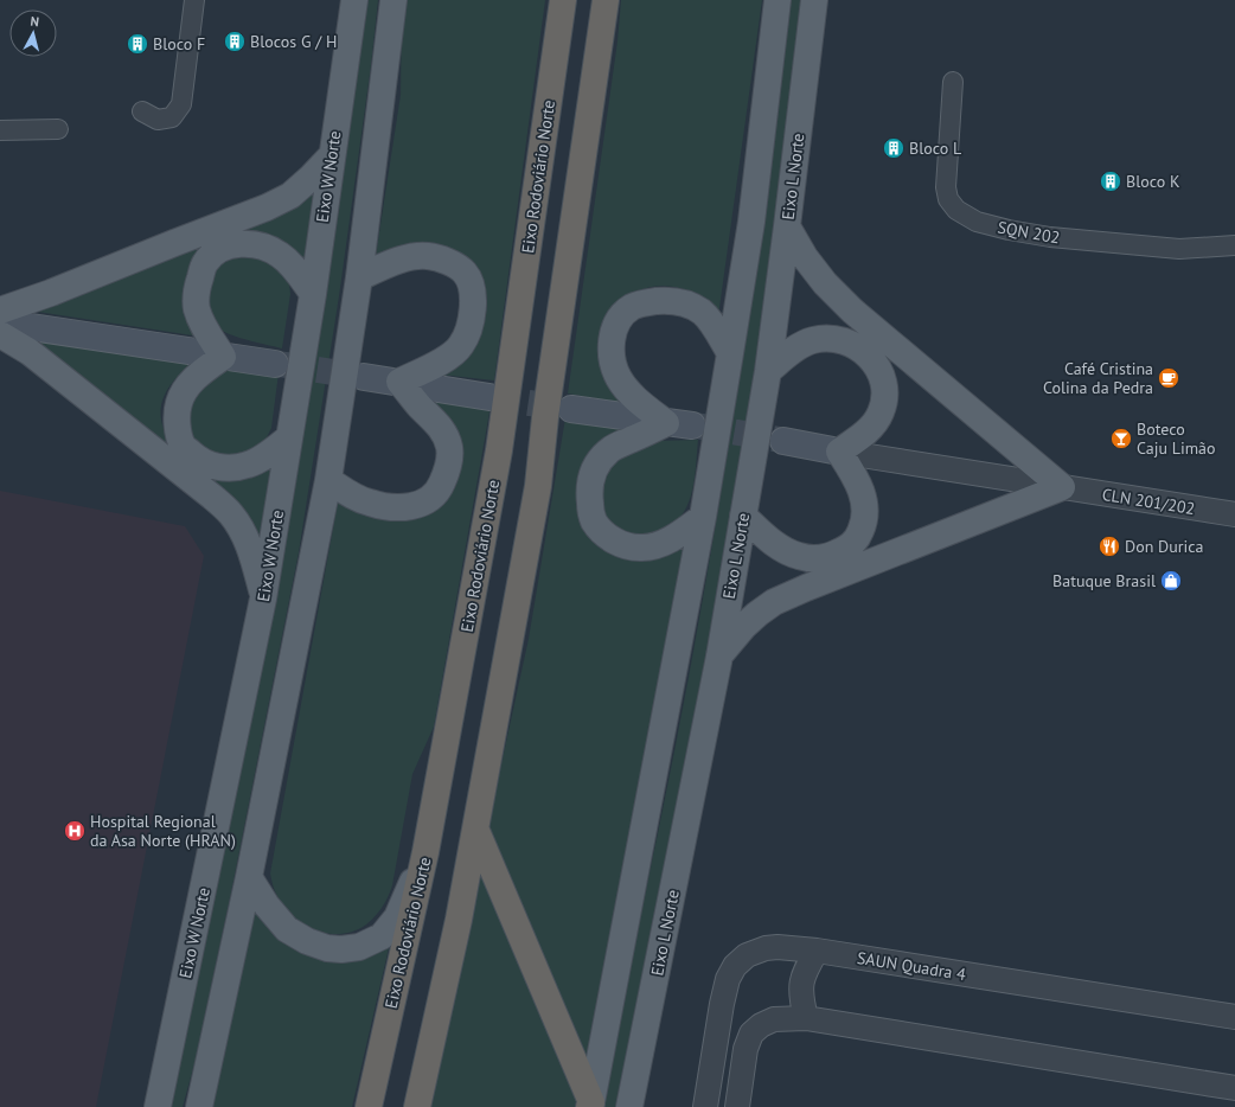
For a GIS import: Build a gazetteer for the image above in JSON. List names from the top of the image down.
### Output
{
  "streets": {
    "highway": ["Eixo Rodoviário Norte"],
    "main road": ["Eixo W Norte", "Eixo L Norte"],
    "street": ["SQN 202", "CLN 201/202", "SAUN Quadra 4"]
  },
  "places": {
    "building": [
      "Blocos G / H",
      "Bloco F",
      "Bloco L",
      "Bloco K"
    ],
    "cafe": ["Café Cristina Colina da Pedra"],
    "bar": ["Boteco Caju Limão"],
    "restaurant": ["Don Durica"],
    "shop": ["Batuque Brasil"],
    "hospital": ["Hospital Regional da Asa Norte (HRAN)"]
  },
  "north": "top"
}
